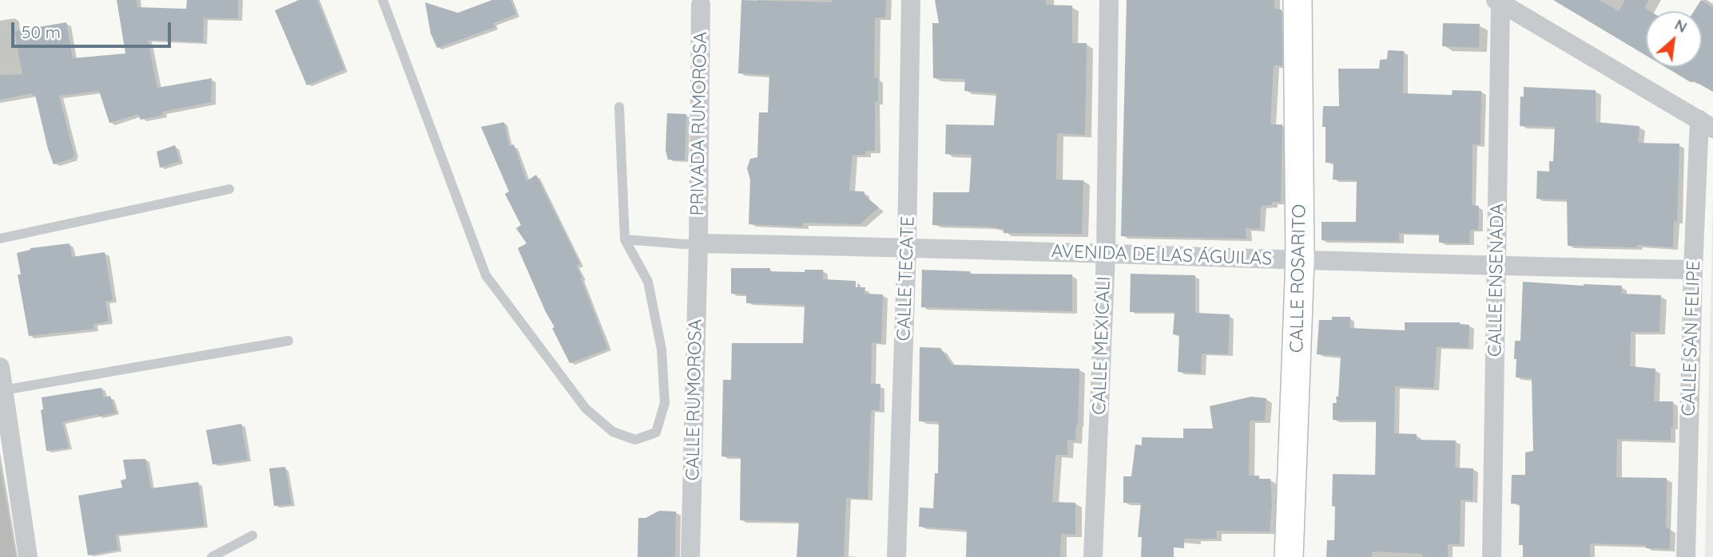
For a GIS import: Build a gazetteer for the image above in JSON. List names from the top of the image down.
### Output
{
  "streets": {
    "street": [
      "PRIVADA RUMOROSA",
      "AVENIDA DE LAS ÁGUILAS",
      "CALLE TECATE",
      "CALLE ROSARITO",
      "CALLE ENSENADA",
      "CALLE SAN FELIPE",
      "CALLE MEXICALI",
      "CALLE RUMOROSA"
    ]
  },
  "crossings": [
    ["PRIVADA RUMOROSA", "AVENIDA DE LAS ÁGUILAS"],
    ["PRIVADA RUMOROSA", "CALLE RUMOROSA"],
    ["AVENIDA DE LAS ÁGUILAS", "CALLE TECATE"],
    ["AVENIDA DE LAS ÁGUILAS", "CALLE ROSARITO"],
    ["AVENIDA DE LAS ÁGUILAS", "CALLE ENSENADA"],
    ["AVENIDA DE LAS ÁGUILAS", "CALLE SAN FELIPE"],
    ["AVENIDA DE LAS ÁGUILAS", "CALLE MEXICALI"],
    ["AVENIDA DE LAS ÁGUILAS", "CALLE RUMOROSA"]
  ],
  "scale_bar": "50 m",
  "north": "top right"
}
